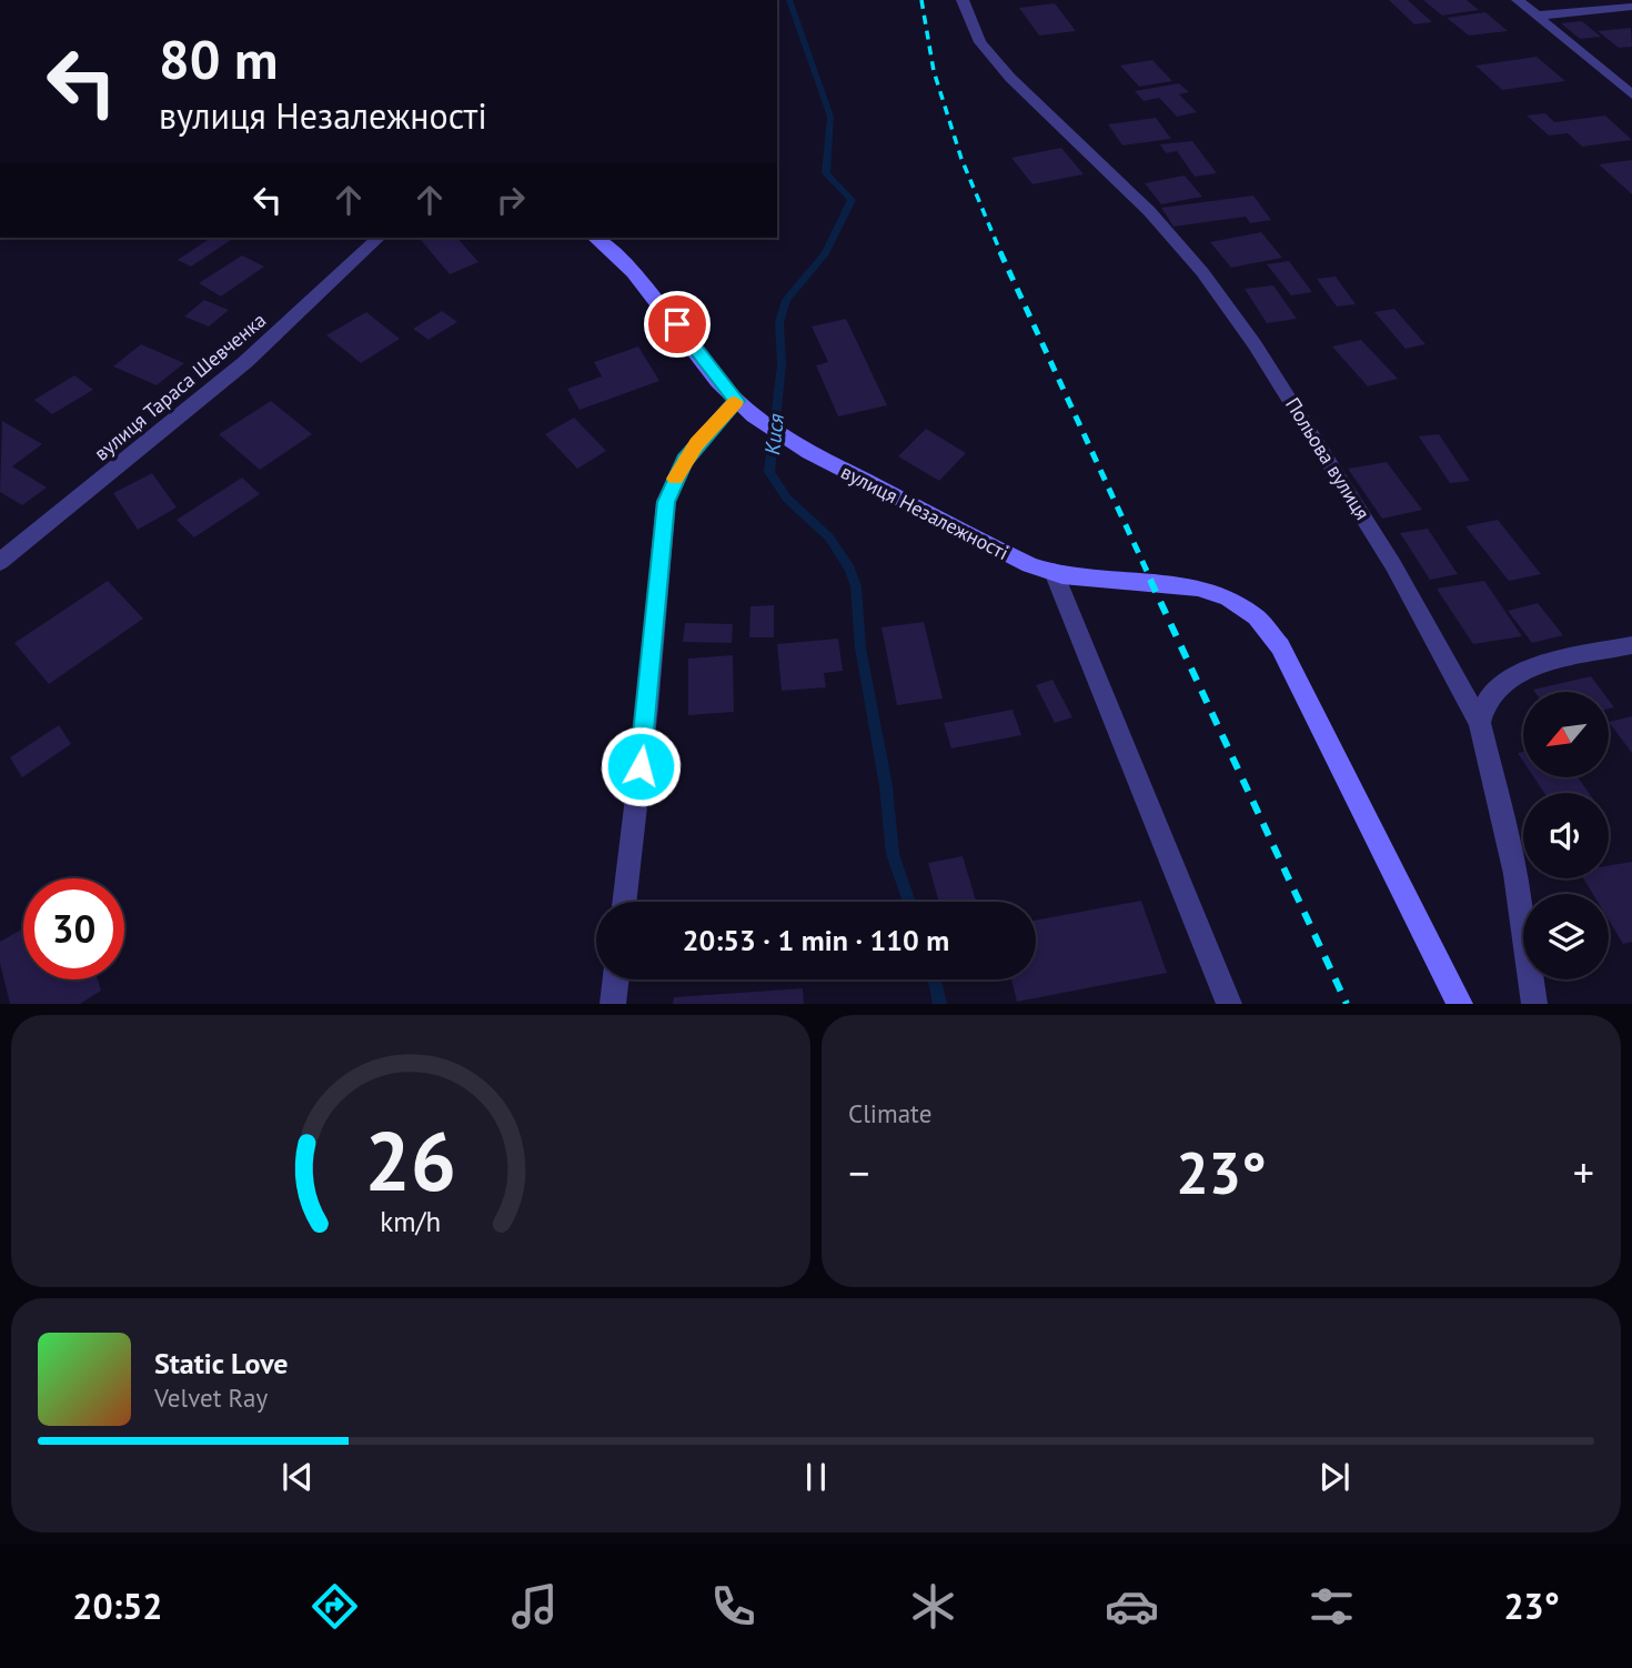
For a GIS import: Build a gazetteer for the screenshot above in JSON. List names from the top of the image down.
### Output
{
  "streets": {
    "street": ["вулиця Тараса Шевченка", "Польова вулиця", "вулиця Незалежності"]
  },
  "water": ["Кися"],
  "north": "bottom left",
  "page": {
    "turn": ["80 m", "вулиця Незалежності"],
    "limit": "30",
    "trip": "20:53 · 1 min · 110 m",
    "tile": "Climate",
    "heat": ["−", "23°", "+"],
    "song": ["Static Love", "Velvet Ray"],
    "tabs": ["20:52", "23°"],
    "gauge": ["26", "km/h"]
  }
}
